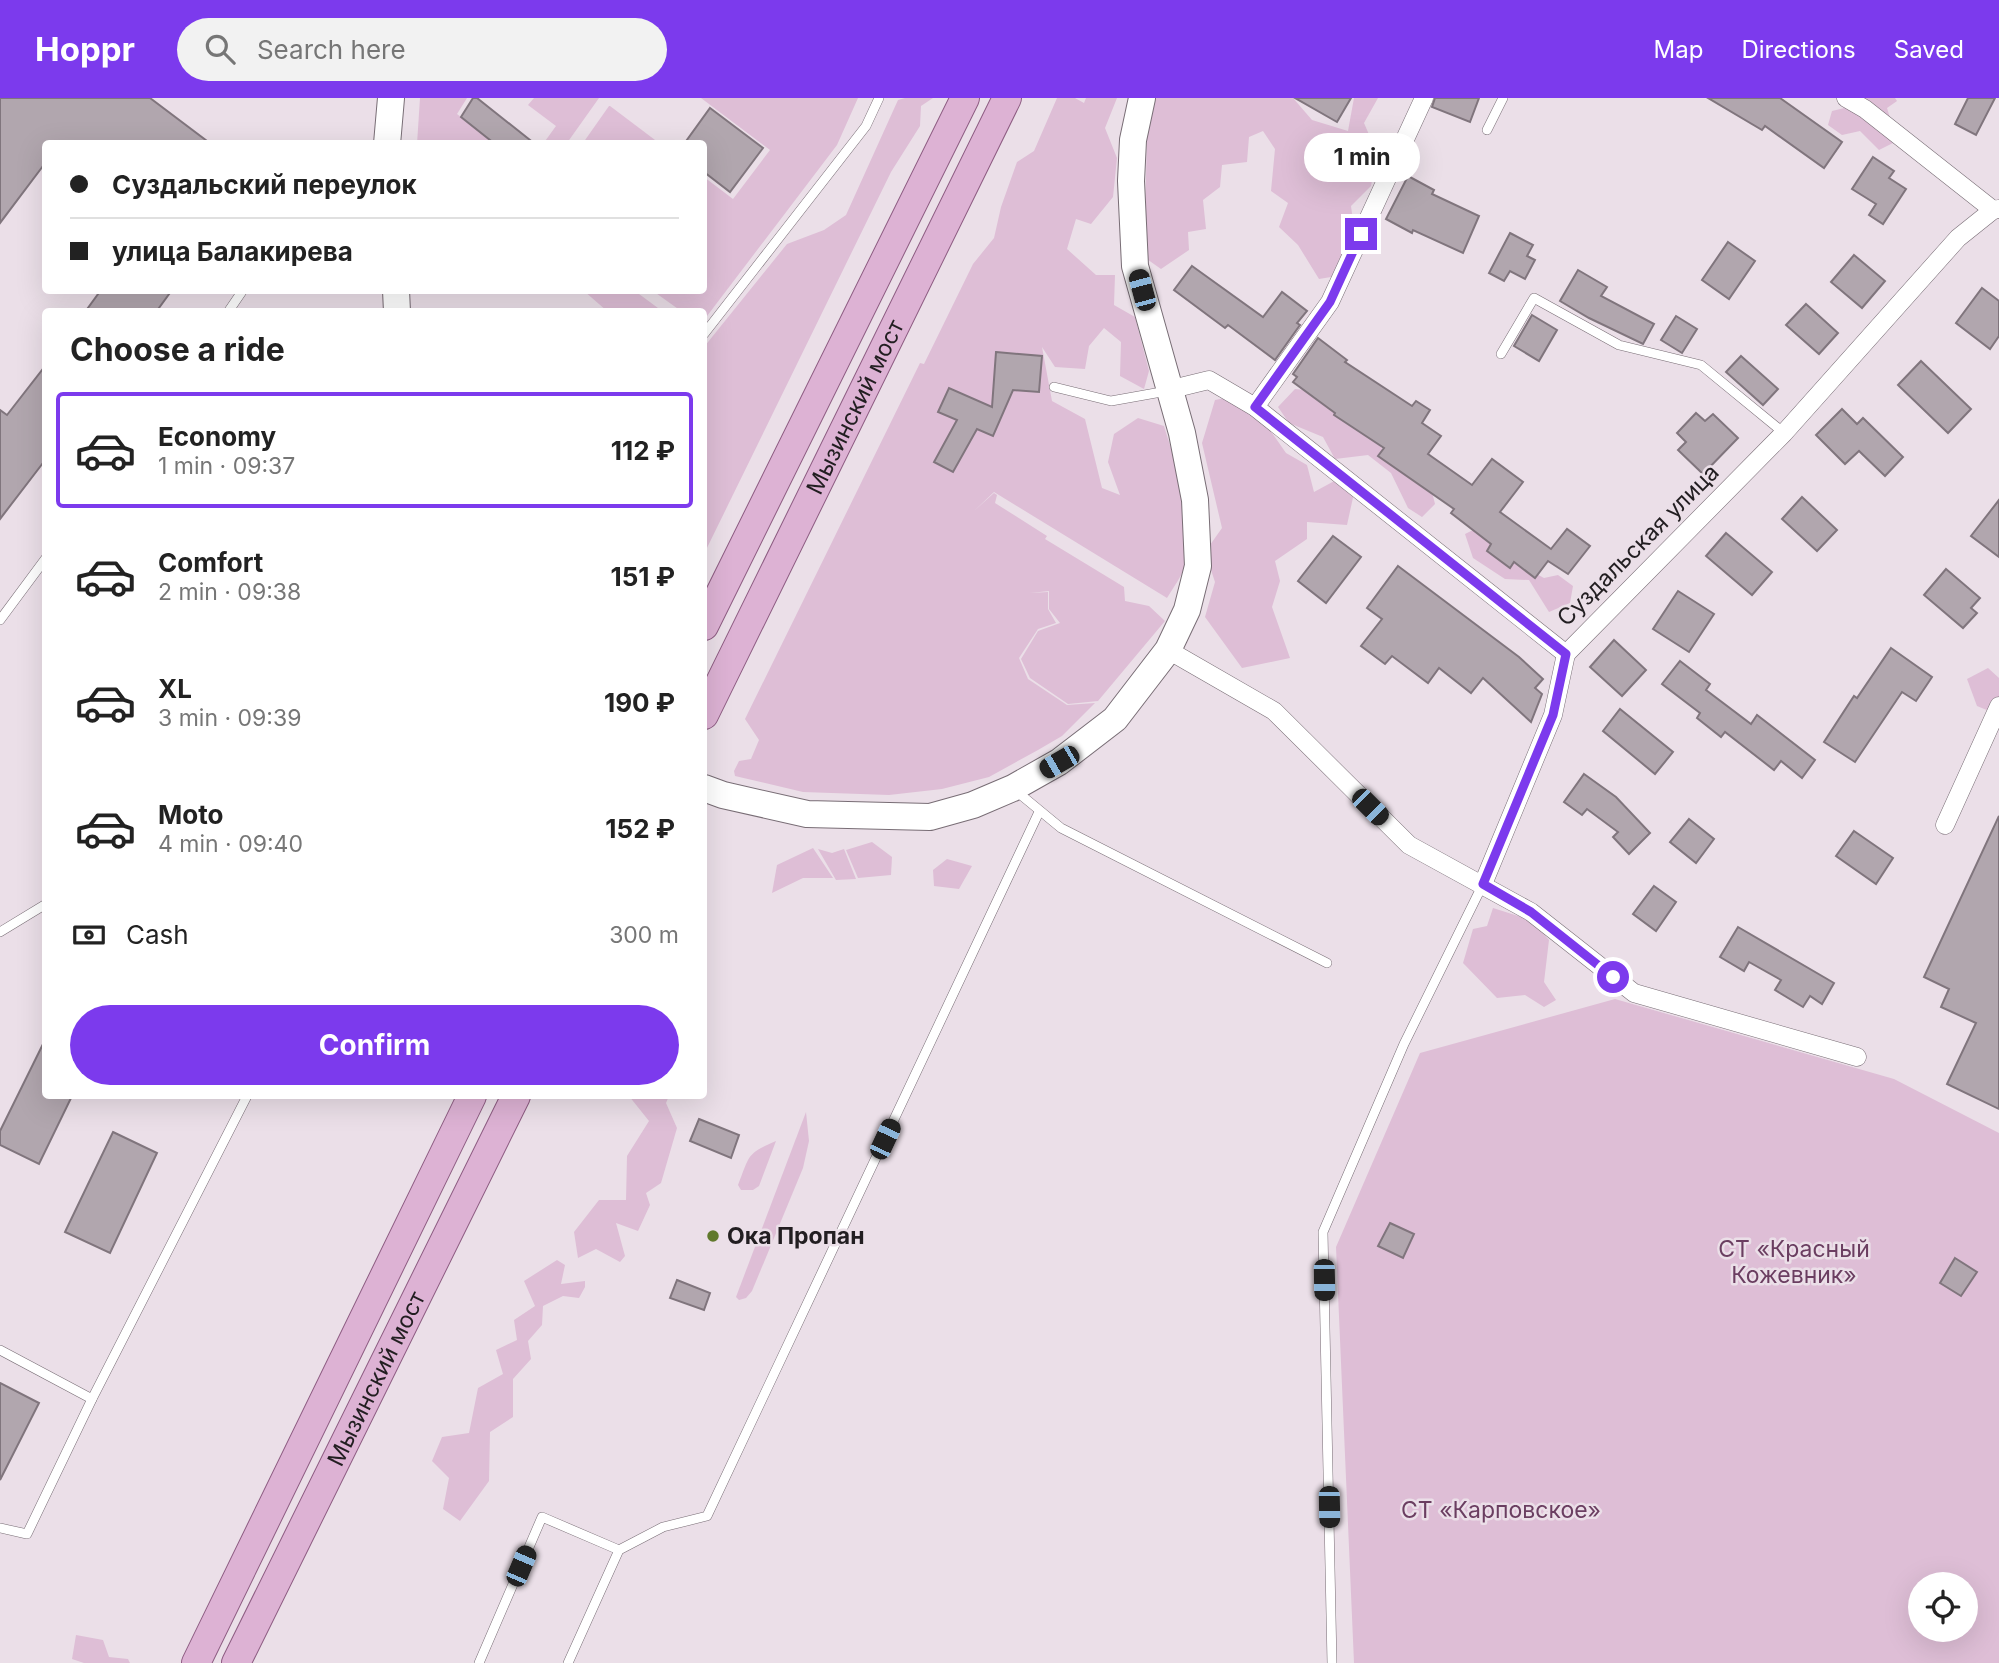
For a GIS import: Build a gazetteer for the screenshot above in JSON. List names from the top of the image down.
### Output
{
  "streets": {
    "main road": ["Мызинский мост"],
    "street": ["Суздальская улица"]
  },
  "parks": ["СТ «Красный Кожевник»", "СТ «Карповское»"],
  "places": ["Ока Пропан"],
  "page": {
    "header": "Hoppr",
    "search": "Search here",
    "nav": ["Map", "Directions", "Saved"],
    "bubble": "1 min",
    "banner": ["Суздальский переулок", "улица Балакирева"],
    "heading": "Choose a ride",
    "list": [
      {
        "name": "Economy",
        "note": "1 min · 09:37",
        "value": "112 ₽"
      },
      {
        "name": "Comfort",
        "note": "2 min · 09:38",
        "value": "151 ₽"
      },
      {
        "name": "XL",
        "note": "3 min · 09:39",
        "value": "190 ₽"
      },
      {
        "name": "Moto",
        "note": "4 min · 09:40",
        "value": "152 ₽"
      }
    ],
    "pay": ["Cash", "300 m"],
    "buttons": "Confirm"
  }
}
